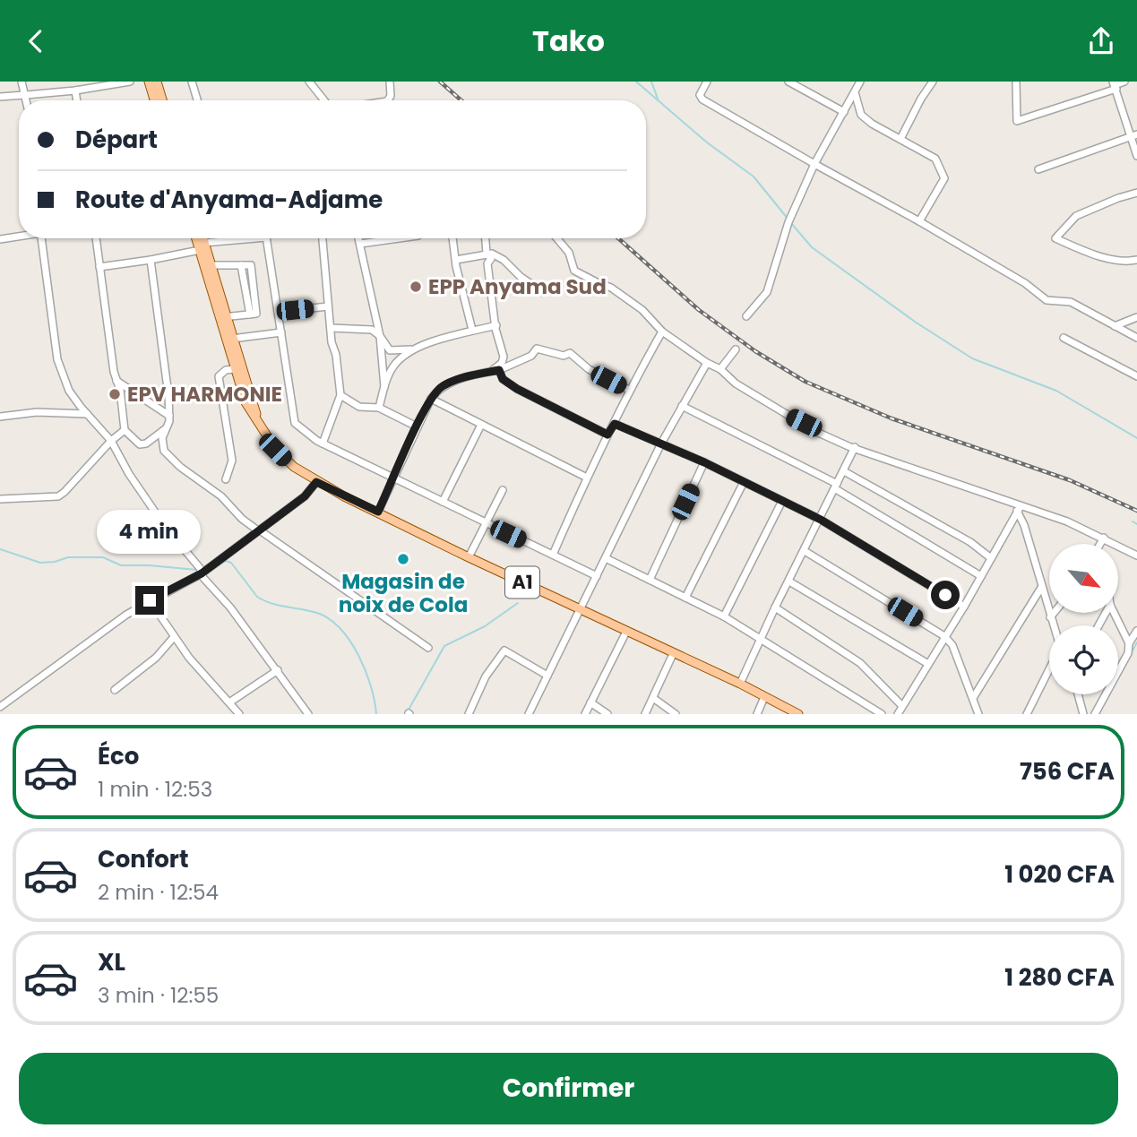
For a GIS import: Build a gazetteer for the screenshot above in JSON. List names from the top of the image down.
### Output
{
  "streets": {
    "main road": ["A1"]
  },
  "places": ["EPP Anyama Sud", "EPV HARMONIE", "Magasin de noix de Cola"],
  "north": "bottom right",
  "page": {
    "header": "Tako",
    "banner": ["Départ", "Route d'Anyama-Adjame"],
    "bubble": "4 min",
    "list": [
      {
        "name": "Éco",
        "note": "1 min · 12:53",
        "value": "756 CFA"
      },
      {
        "name": "Confort",
        "note": "2 min · 12:54",
        "value": "1 020 CFA"
      },
      {
        "name": "XL",
        "note": "3 min · 12:55",
        "value": "1 280 CFA"
      }
    ],
    "buttons": "Confirmer"
  }
}
